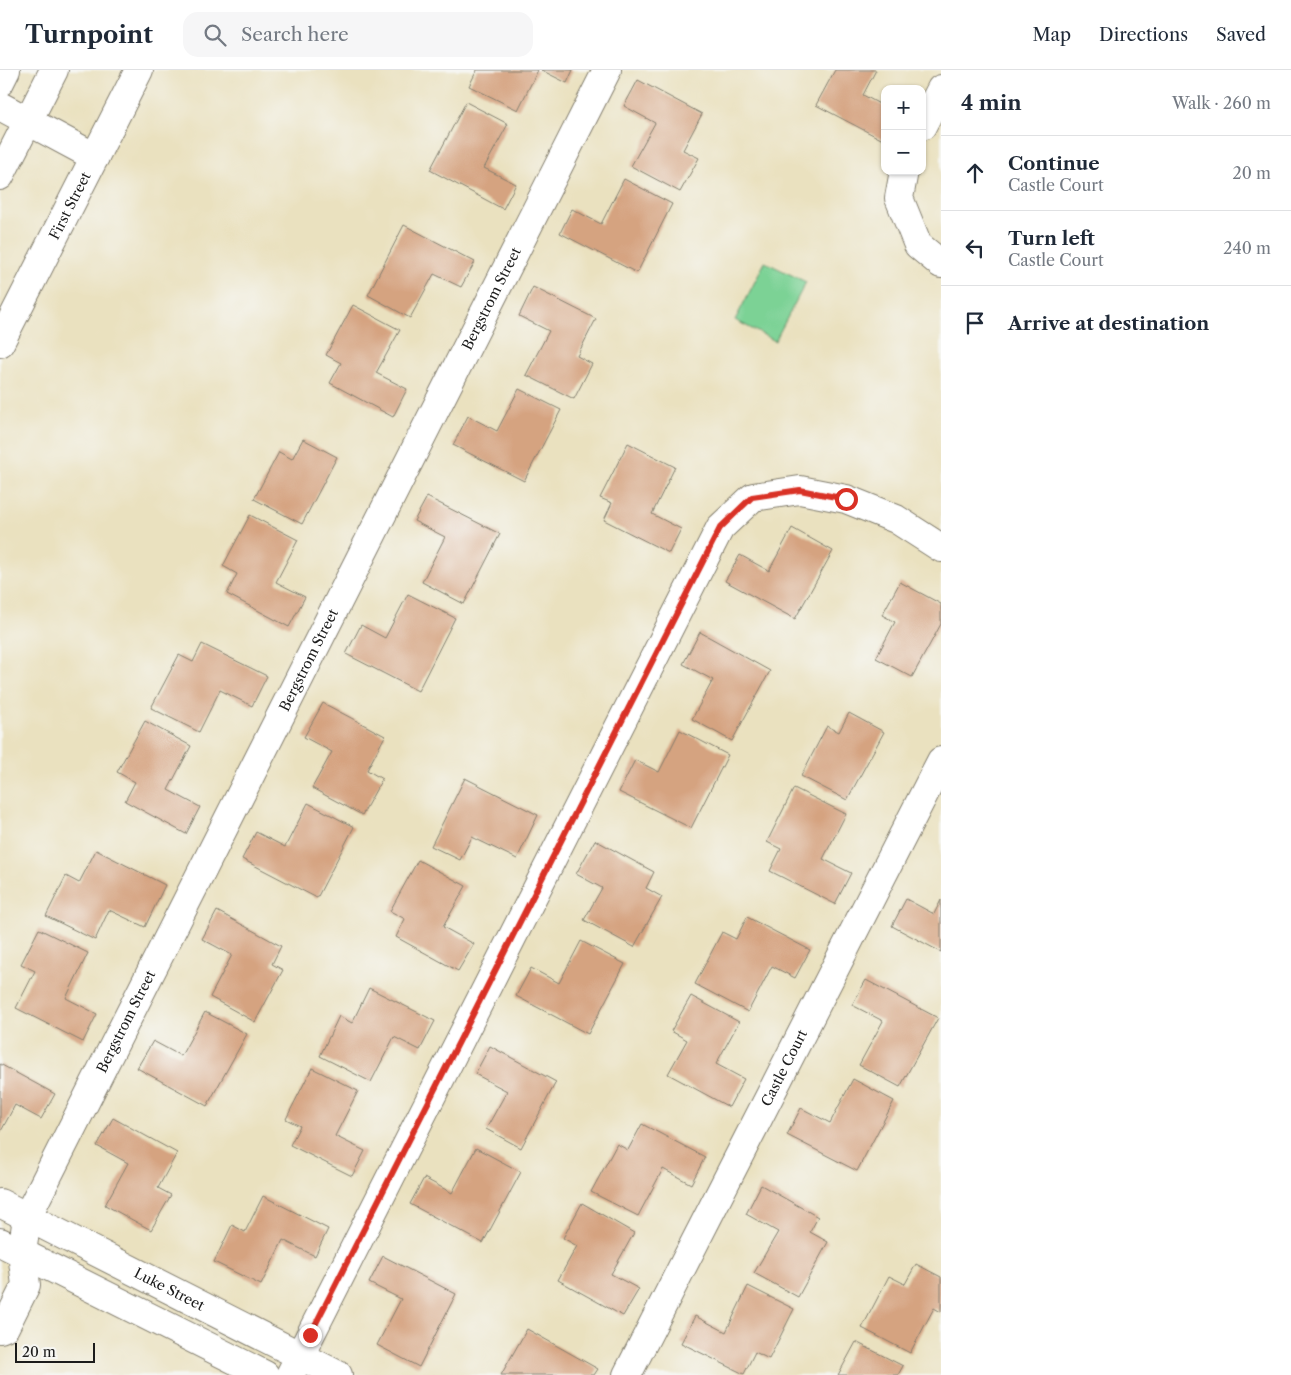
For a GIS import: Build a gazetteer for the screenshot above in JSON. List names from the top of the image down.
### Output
{
  "streets": {
    "street": [
      "First Street",
      "Bergstrom Street",
      "Castle Court",
      "Luke Street"
    ]
  },
  "crossings": [
    ["Bergstrom Street", "Luke Street"]
  ],
  "scale_bar": "20 m",
  "page": {
    "header": "Turnpoint",
    "search": "Search here",
    "nav": ["Map", "Directions", "Saved"],
    "heading": ["4 min", "Walk · 260 m"],
    "map_buttons": ["+", "−"],
    "list": [
      ["Continue", "Castle Court", "20 m"],
      ["Turn left", "Castle Court", "240 m"],
      "Arrive at destination"
    ],
    "scale": "20 m"
  }
}
